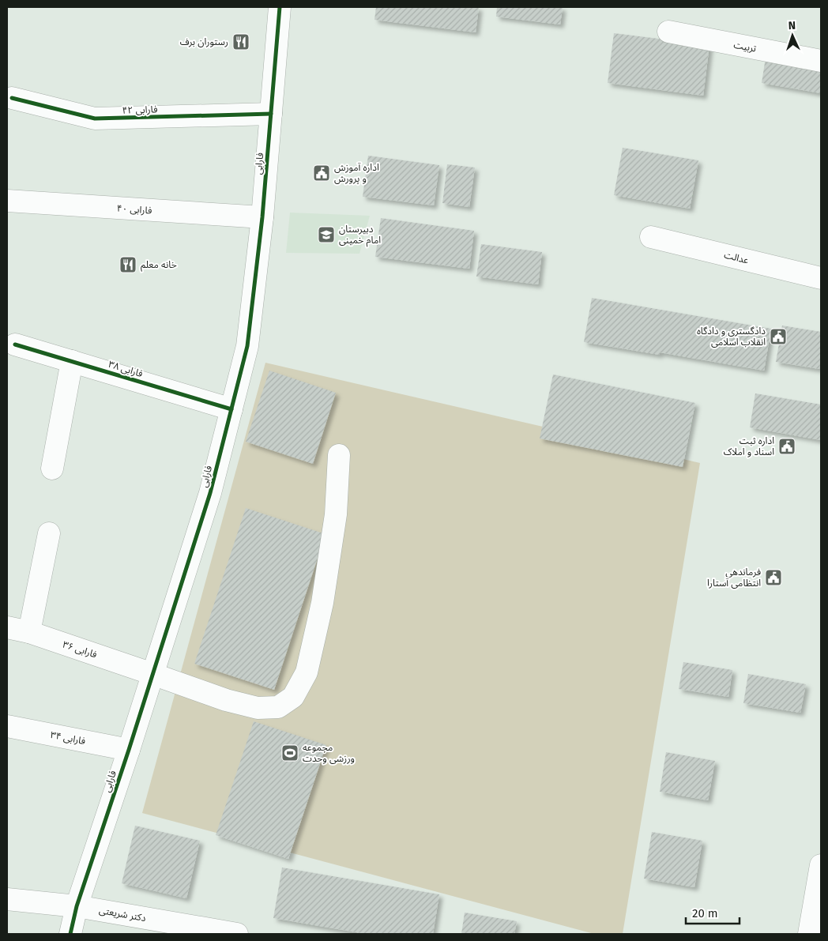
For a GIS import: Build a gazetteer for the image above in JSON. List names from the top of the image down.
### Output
{
  "streets": {
    "street": [
      "تربیت",
      "فارابی ۴۲",
      "فارابی",
      "فارابی ۴۰",
      "عدالت",
      "فارابی ۳۸",
      "فارابی ۳۶",
      "فارابی ۳۴",
      "دکتر شریعتی"
    ]
  },
  "crossings": [
    ["فارابی ۴۲", "فارابی"],
    ["فارابی", "فارابی ۴۰"],
    ["فارابی", "فارابی ۳۸"],
    ["فارابی", "فارابی ۳۶"],
    ["فارابی", "فارابی ۳۴"],
    ["فارابی", "دکتر شریعتی"]
  ],
  "places": {
    "restaurant": ["رستوران برف", "خانه معلم"],
    "public building": [
      "اداره آموزش و پرورش",
      "دادگستری و دادگاه انقلاب اسلامی",
      "اداره ثبت اسناد و املاک",
      "فرماندهی انتظامی آستارا"
    ],
    "school or university": ["دبیرستان امام خمینی"],
    "sports": ["مجموعه ورزشی وحدت"]
  },
  "scale_bar": "20 m",
  "north": "top"
}
